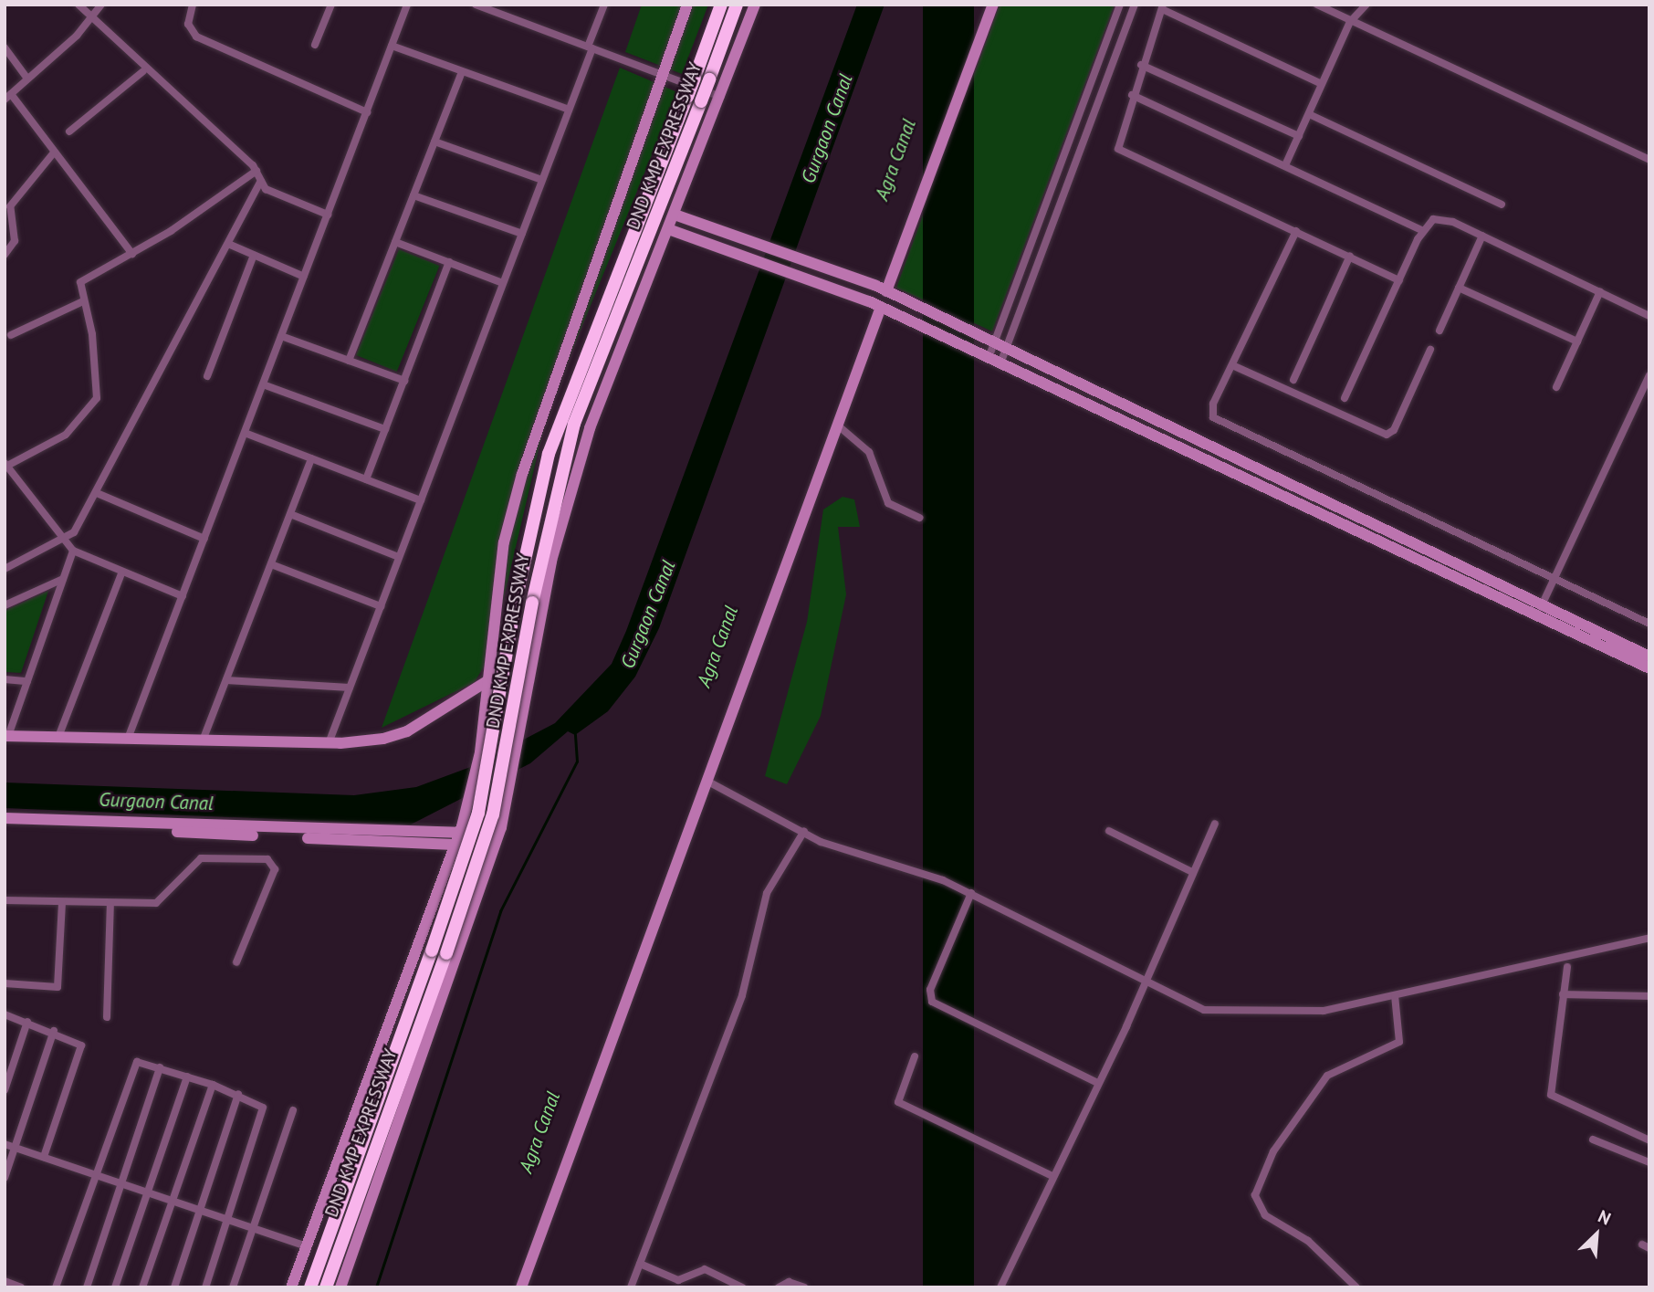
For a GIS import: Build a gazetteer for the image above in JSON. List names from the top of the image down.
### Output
{
  "streets": {
    "highway": ["DND KMP EXPRESSWAY"]
  },
  "water": ["Gurgaon Canal", "Agra Canal"],
  "north": "top right"
}
